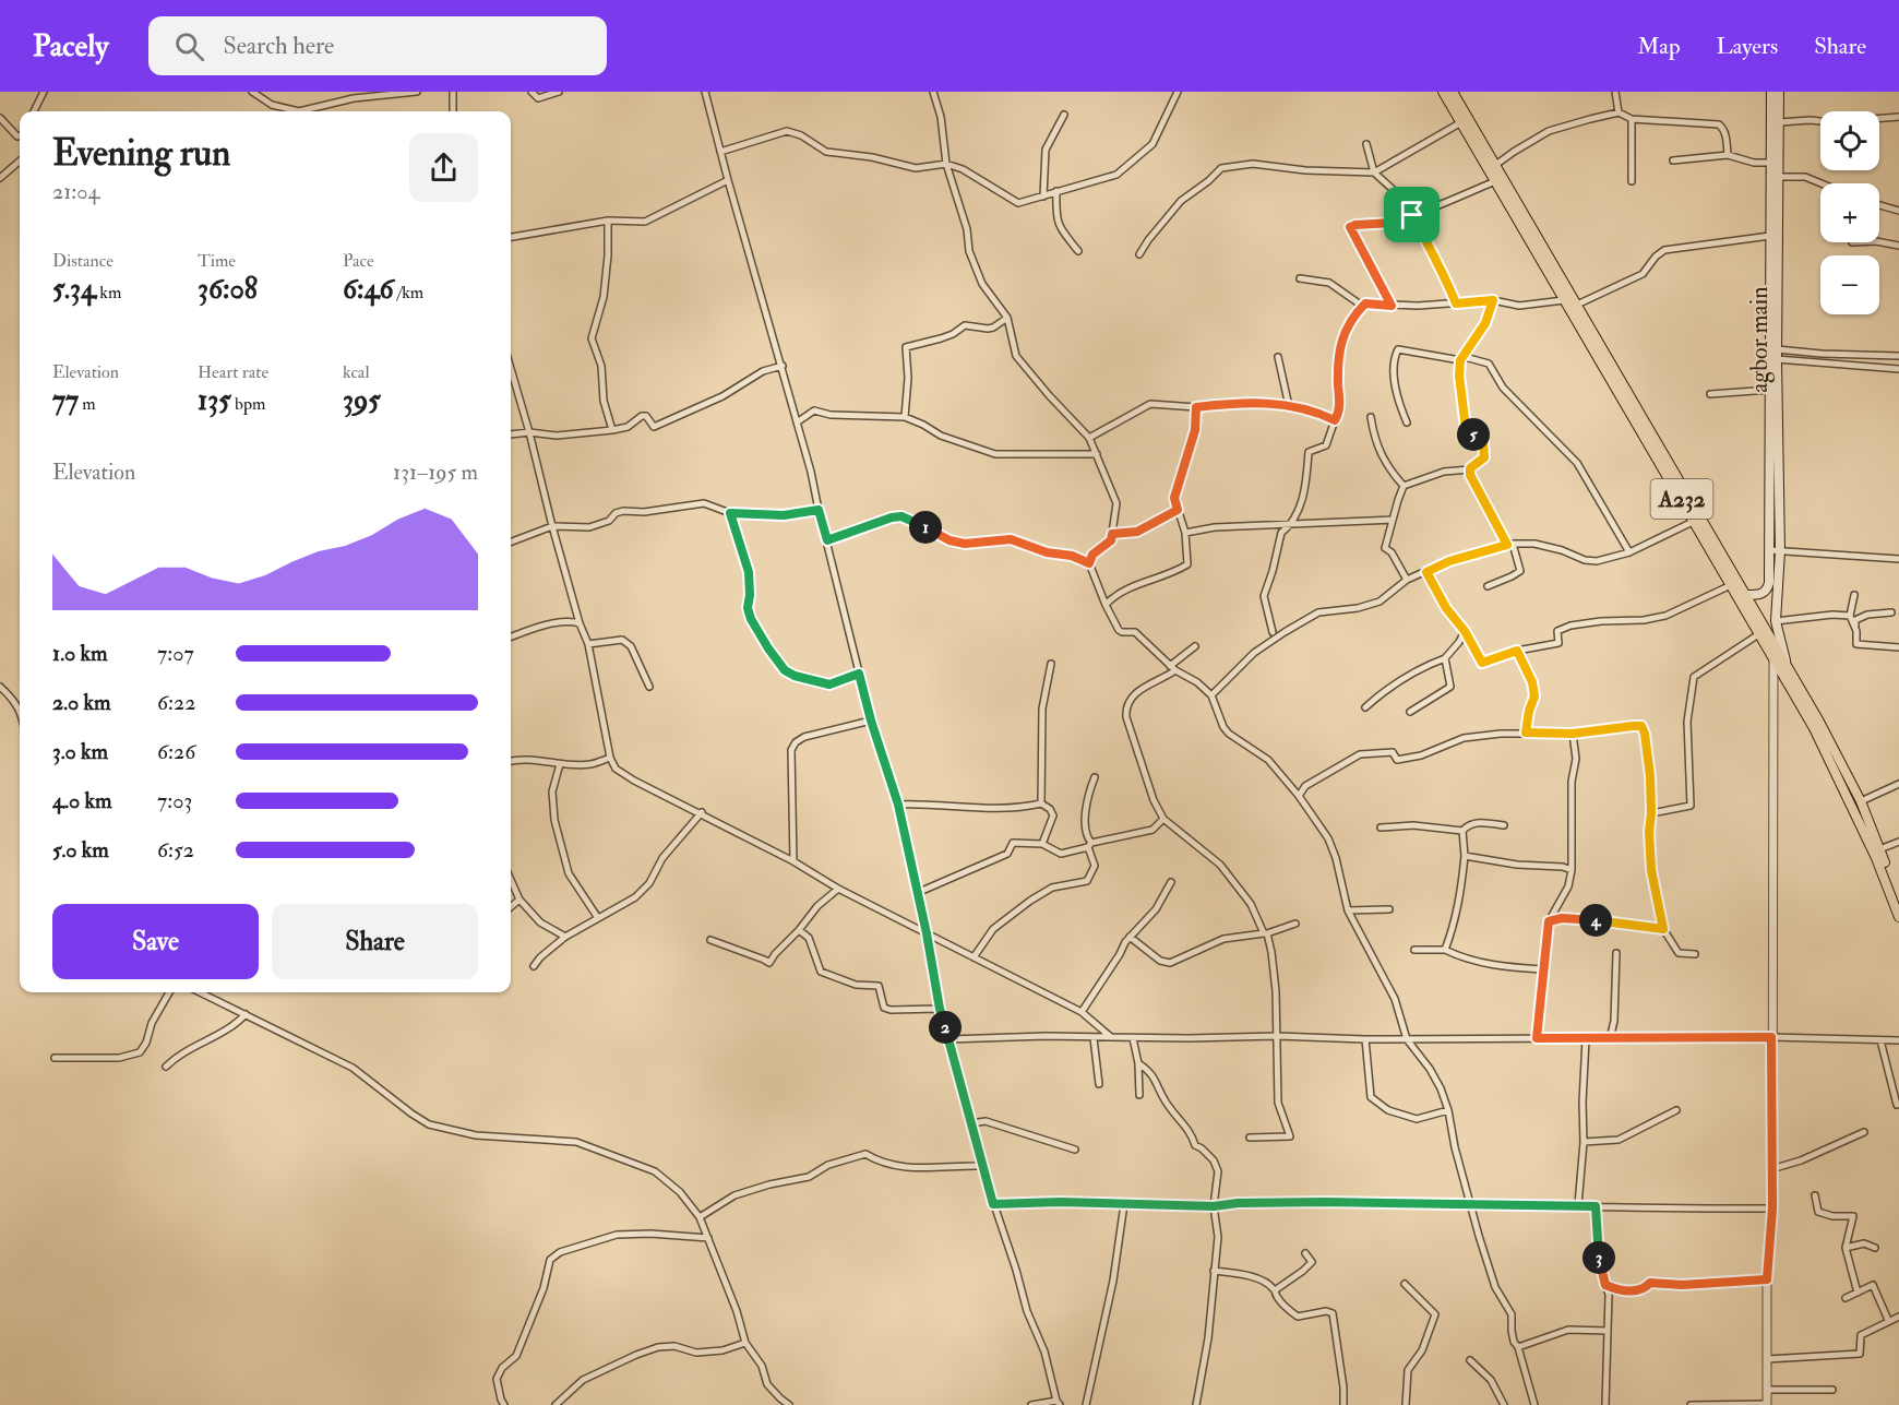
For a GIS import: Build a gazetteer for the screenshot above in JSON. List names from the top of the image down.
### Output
{
  "streets": {
    "highway": ["A232"],
    "main road": ["agbor main"]
  },
  "page": {
    "header": "Pacely",
    "search": "Search here",
    "nav": ["Map", "Layers", "Share"],
    "map_buttons": ["+", "−"],
    "heading": ["Evening run", "21:04"],
    "stats": [
      ["Distance", "5.34 km"],
      ["Time", "36:08"],
      ["Pace", "6:46 /km"],
      ["Elevation", "77 m"],
      ["Heart rate", "135 bpm"],
      ["kcal", "395"]
    ],
    "pins": [
      "5",
      "1",
      "4",
      "2",
      "3"
    ],
    "chart": ["Elevation", "131–195 m"],
    "list": [
      {
        "name": "1.0 km",
        "note": "7:07"
      },
      {
        "name": "2.0 km",
        "note": "6:22"
      },
      {
        "name": "3.0 km",
        "note": "6:26"
      },
      {
        "name": "4.0 km",
        "note": "7:03"
      },
      {
        "name": "5.0 km",
        "note": "6:52"
      }
    ],
    "buttons": ["Save", "Share"]
  }
}
